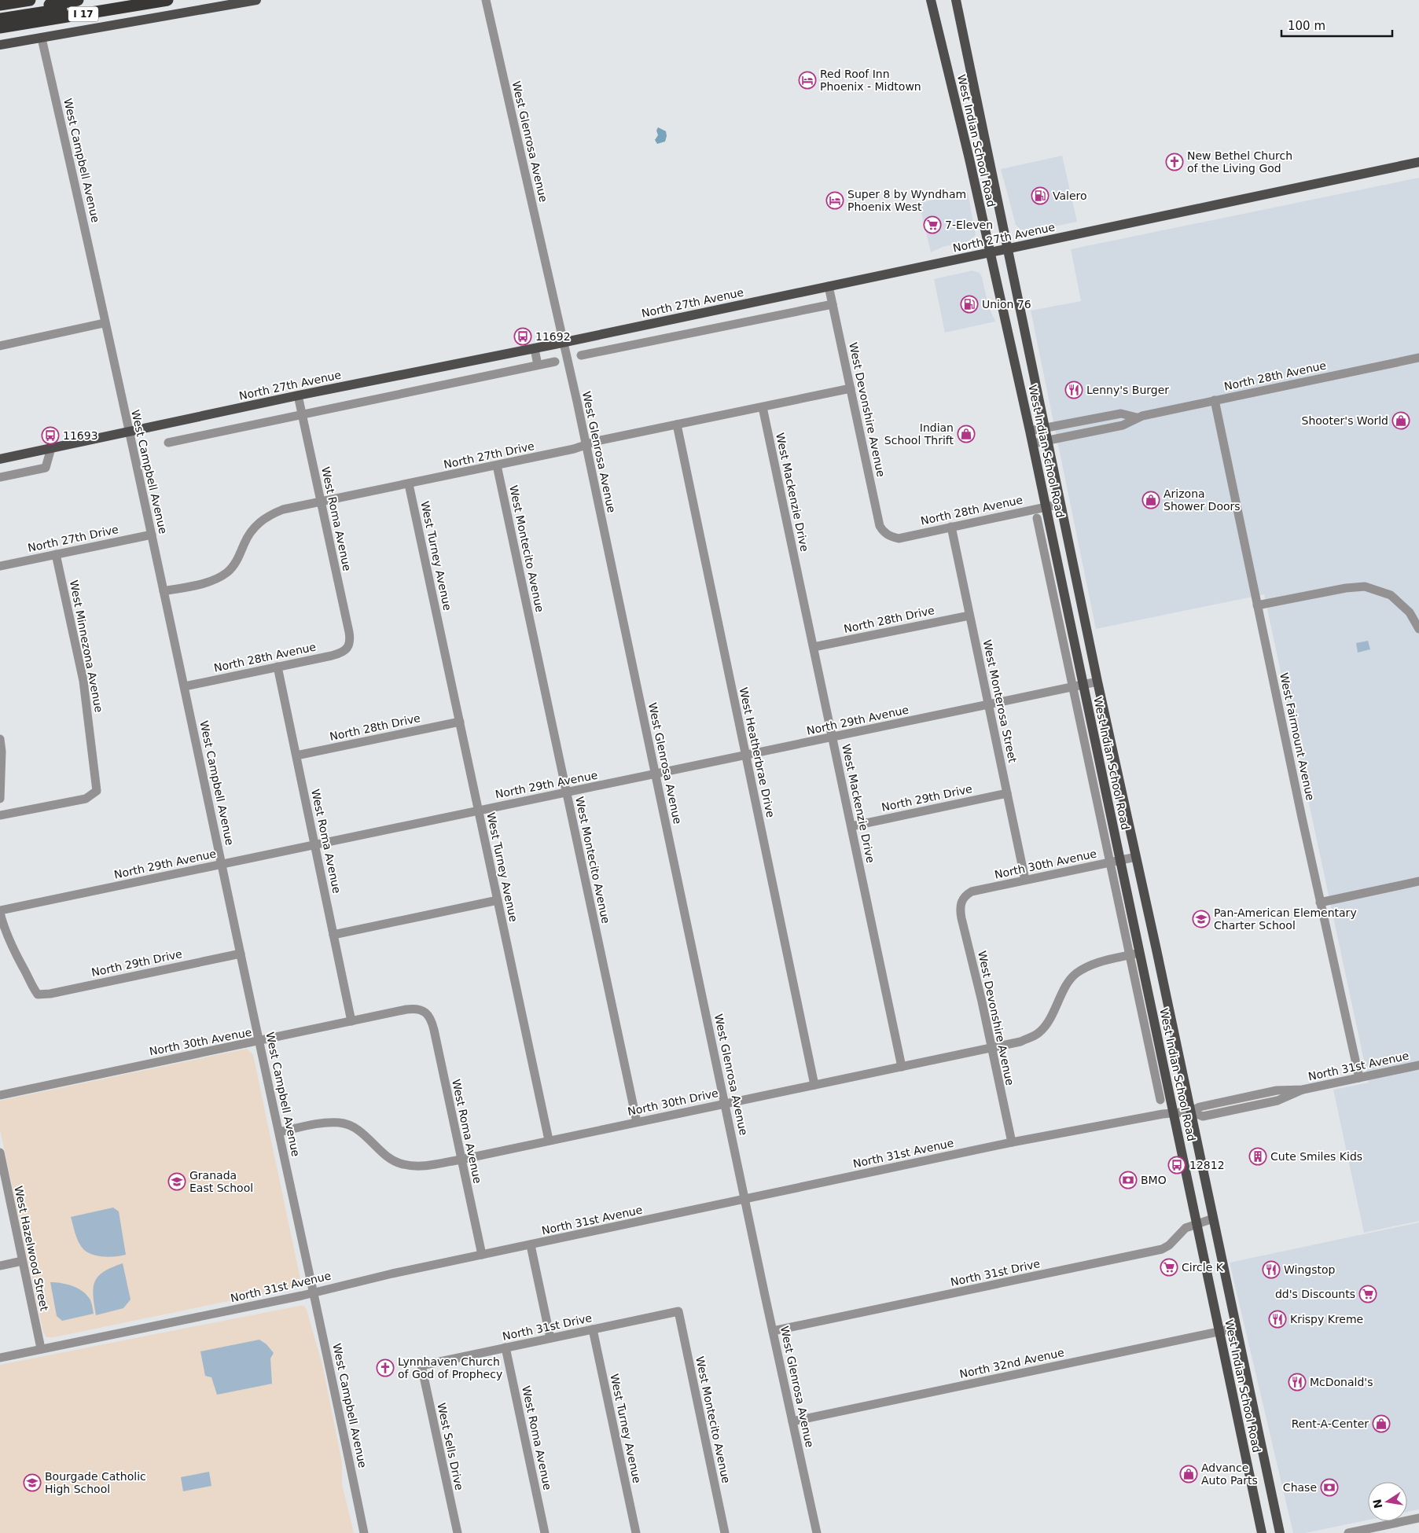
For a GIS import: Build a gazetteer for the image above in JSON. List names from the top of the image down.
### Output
{
  "streets": {
    "highway": ["I 17"],
    "main road": ["West Indian School Road", "North 27th Avenue"],
    "street": [
      "West Glenrosa Avenue",
      "West Campbell Avenue",
      "North 28th Avenue",
      "West Devonshire Avenue",
      "North 27th Drive",
      "West Mackenzie Drive",
      "West Roma Avenue",
      "West Montecito Avenue",
      "West Turney Avenue",
      "North 28th Drive",
      "West Minnezona Avenue",
      "West Monterosa Street",
      "North 29th Avenue",
      "West Fairmount Avenue",
      "West Heatherbrae Drive",
      "North 29th Drive",
      "North 30th Avenue",
      "North 31st Avenue",
      "North 30th Drive",
      "West Hazelwood Street",
      "North 31st Drive",
      "North 32nd Avenue",
      "West Sells Drive"
    ]
  },
  "crossings": [
    ["West Indian School Road", "North 27th Avenue"],
    ["West Indian School Road", "North 28th Avenue"],
    ["West Indian School Road", "North 29th Avenue"],
    ["West Indian School Road", "North 30th Avenue"],
    ["West Indian School Road", "North 31st Avenue"],
    ["West Indian School Road", "North 30th Drive"],
    ["West Indian School Road", "North 31st Drive"],
    ["West Indian School Road", "North 32nd Avenue"],
    ["West Glenrosa Avenue", "North 27th Avenue"],
    ["West Glenrosa Avenue", "North 27th Drive"],
    ["West Glenrosa Avenue", "North 29th Avenue"],
    ["West Glenrosa Avenue", "North 31st Avenue"],
    ["West Glenrosa Avenue", "North 30th Drive"],
    ["West Glenrosa Avenue", "North 31st Drive"],
    ["West Glenrosa Avenue", "North 32nd Avenue"],
    ["West Campbell Avenue", "North 27th Avenue"],
    ["West Campbell Avenue", "North 28th Avenue"],
    ["West Campbell Avenue", "North 27th Drive"],
    ["West Campbell Avenue", "North 29th Avenue"],
    ["West Campbell Avenue", "North 29th Drive"],
    ["West Campbell Avenue", "North 30th Avenue"],
    ["West Campbell Avenue", "North 31st Avenue"],
    ["West Campbell Avenue", "North 30th Drive"],
    ["North 27th Avenue", "West Devonshire Avenue"],
    ["North 27th Avenue", "West Roma Avenue"],
    ["North 28th Avenue", "West Devonshire Avenue"],
    ["North 28th Avenue", "West Roma Avenue"],
    ["North 28th Avenue", "West Monterosa Street"],
    ["North 28th Avenue", "West Fairmount Avenue"],
    ["West Devonshire Avenue", "North 27th Drive"],
    ["West Devonshire Avenue", "North 30th Avenue"],
    ["West Devonshire Avenue", "North 31st Avenue"],
    ["West Devonshire Avenue", "North 30th Drive"],
    ["North 27th Drive", "West Mackenzie Drive"],
    ["North 27th Drive", "West Roma Avenue"],
    ["North 27th Drive", "West Montecito Avenue"],
    ["North 27th Drive", "West Turney Avenue"],
    ["North 27th Drive", "West Minnezona Avenue"],
    ["North 27th Drive", "West Heatherbrae Drive"],
    ["West Mackenzie Drive", "North 28th Drive"],
    ["West Mackenzie Drive", "North 29th Avenue"],
    ["West Mackenzie Drive", "North 29th Drive"],
    ["West Mackenzie Drive", "North 30th Drive"],
    ["West Roma Avenue", "North 28th Drive"],
    ["West Roma Avenue", "North 29th Avenue"],
    ["West Roma Avenue", "North 30th Avenue"],
    ["West Roma Avenue", "North 31st Avenue"],
    ["West Roma Avenue", "North 30th Drive"],
    ["West Roma Avenue", "North 31st Drive"],
    ["West Montecito Avenue", "North 29th Avenue"],
    ["West Montecito Avenue", "North 30th Drive"],
    ["West Montecito Avenue", "North 31st Drive"],
    ["West Turney Avenue", "North 28th Drive"],
    ["West Turney Avenue", "North 29th Avenue"],
    ["West Turney Avenue", "North 30th Drive"],
    ["West Turney Avenue", "North 31st Drive"],
    ["North 28th Drive", "West Monterosa Street"],
    ["West Monterosa Street", "North 29th Avenue"],
    ["West Monterosa Street", "North 29th Drive"],
    ["West Monterosa Street", "North 30th Avenue"],
    ["North 29th Avenue", "West Heatherbrae Drive"],
    ["North 29th Avenue", "North 29th Drive"],
    ["West Fairmount Avenue", "North 31st Avenue"],
    ["West Heatherbrae Drive", "North 30th Drive"],
    ["North 31st Avenue", "West Hazelwood Street"],
    ["North 31st Drive", "West Sells Drive"]
  ],
  "places": {
    "hotel": ["Red Roof Inn Phoenix - Midtown", "Super 8 by Wyndham Phoenix West"],
    "church": ["New Bethel Church of the Living God", "Lynnhaven Church of God of Prophecy"],
    "fuel station": ["Valero", "Union 76"],
    "supermarket": ["7-Eleven", "Circle K", "dd's Discounts"],
    "bus stop": ["11692", "11693", "12812"],
    "restaurant": [
      "Lenny's Burger",
      "Wingstop",
      "Krispy Kreme",
      "McDonald's"
    ],
    "shop": [
      "Shooter's World",
      "Indian School Thrift",
      "Arizona Shower Doors",
      "Rent-A-Center",
      "Advance Auto Parts"
    ],
    "school or university": ["Pan-American Elementary Charter School", "Granada East School", "Bourgade Catholic High School"],
    "building": ["Cute Smiles Kids"],
    "bank": ["BMO", "Chase"]
  },
  "scale_bar": "100 m",
  "north": "left"
}
